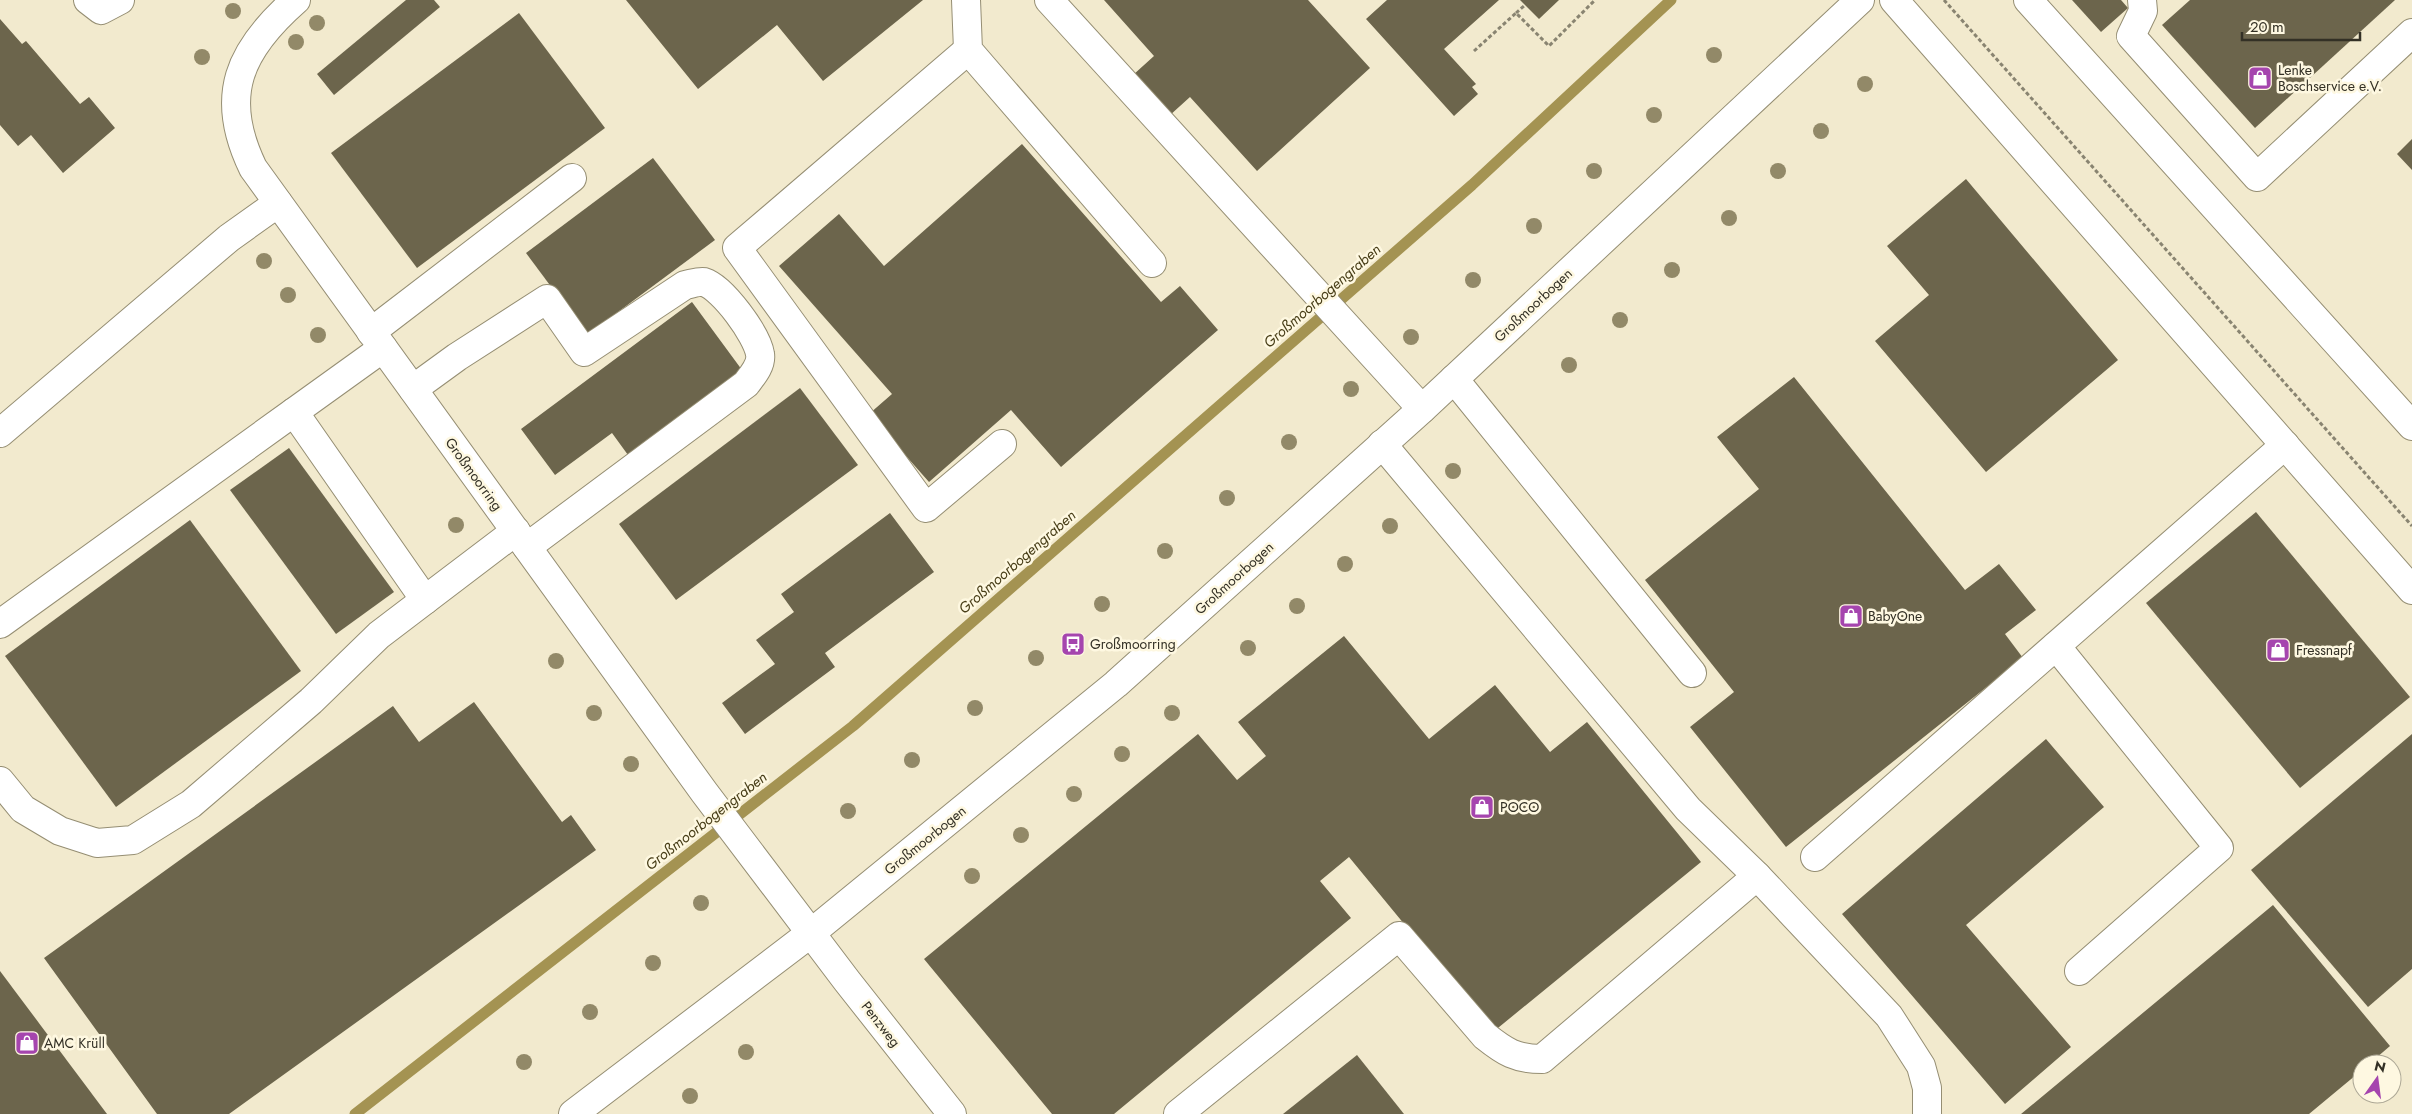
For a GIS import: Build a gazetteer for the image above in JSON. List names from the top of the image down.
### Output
{
  "streets": {
    "main road": ["Großmoorbogen", "Großmoorring", "Penzweg"]
  },
  "crossings": [
    ["Großmoorbogen", "Großmoorring"],
    ["Großmoorbogen", "Penzweg"],
    ["Großmoorring", "Penzweg"]
  ],
  "water": ["Großmoorbogengraben"],
  "places": {
    "shop": [
      "Lenke Boschservice e.V.",
      "BabyOne",
      "Fressnapf",
      "POCO",
      "AMC Krüll"
    ],
    "bus stop": ["Großmoorring"]
  },
  "scale_bar": "20 m",
  "north": "top"
}
